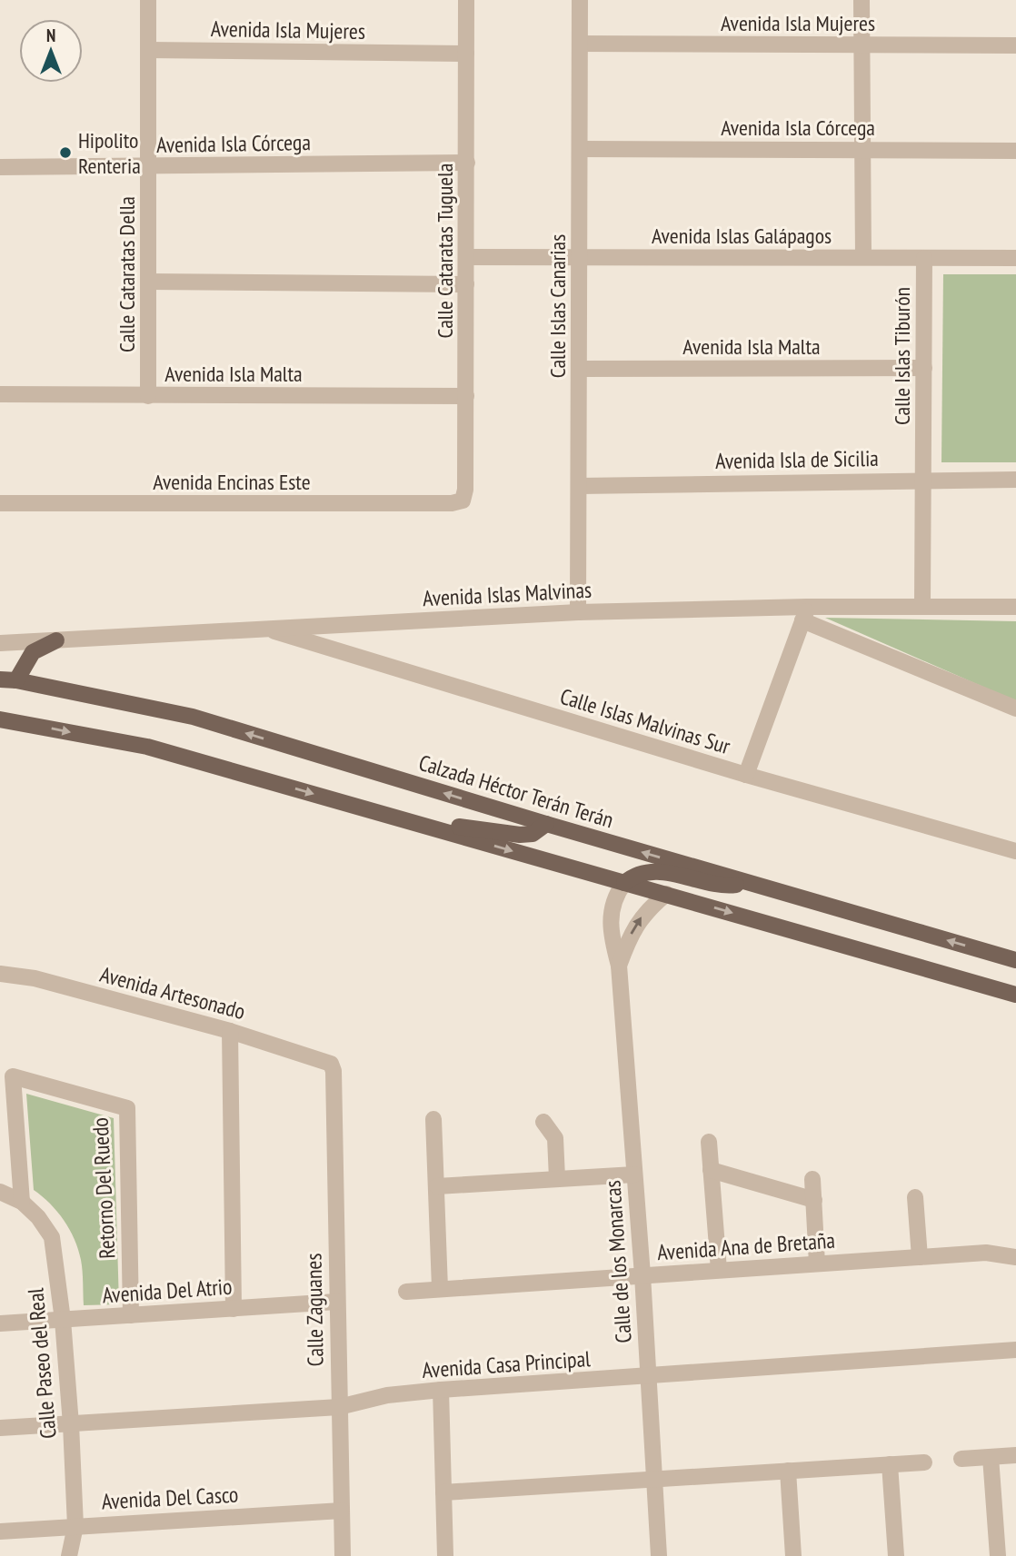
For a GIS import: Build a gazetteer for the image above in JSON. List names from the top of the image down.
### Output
{
  "streets": {
    "main road": ["Calzada Héctor Terán Terán"],
    "street": [
      "Avenida Isla Mujeres",
      "Avenida Isla Córcega",
      "Avenida Islas Galápagos",
      "Calle Cataratas Tuguela",
      "Calle Cataratas Della",
      "Calle Islas Canarias",
      "Avenida Isla Malta",
      "Calle Islas Tiburón",
      "Avenida Isla de Sicilia",
      "Avenida Encinas Este",
      "Avenida Islas Malvinas",
      "Calle Islas Malvinas Sur",
      "Avenida Artesonado",
      "Retorno Del Ruedo",
      "Avenida Ana de Bretaña",
      "Calle de los Monarcas",
      "Avenida Del Atrio",
      "Calle Zaguanes",
      "Calle Paseo del Real",
      "Avenida Casa Principal",
      "Avenida Del Casco"
    ]
  },
  "crossings": [
    ["Avenida Isla Mujeres", "Calle Cataratas Tuguela"],
    ["Avenida Isla Mujeres", "Calle Cataratas Della"],
    ["Avenida Isla Mujeres", "Calle Islas Canarias"],
    ["Avenida Isla Córcega", "Calle Cataratas Tuguela"],
    ["Avenida Isla Córcega", "Calle Cataratas Della"],
    ["Avenida Isla Córcega", "Calle Islas Canarias"],
    ["Avenida Islas Galápagos", "Calle Cataratas Tuguela"],
    ["Avenida Islas Galápagos", "Calle Islas Canarias"],
    ["Avenida Islas Galápagos", "Calle Islas Tiburón"],
    ["Calle Cataratas Tuguela", "Avenida Isla Malta"],
    ["Calle Cataratas Tuguela", "Avenida Encinas Este"],
    ["Calle Cataratas Della", "Avenida Isla Malta"],
    ["Calle Islas Canarias", "Avenida Isla Malta"],
    ["Calle Islas Canarias", "Avenida Isla de Sicilia"],
    ["Calle Islas Canarias", "Avenida Islas Malvinas"],
    ["Avenida Isla Malta", "Calle Islas Tiburón"],
    ["Calle Islas Tiburón", "Avenida Isla de Sicilia"],
    ["Calle Islas Tiburón", "Avenida Islas Malvinas"],
    ["Avenida Islas Malvinas", "Calle Islas Malvinas Sur"],
    ["Avenida Artesonado", "Calle Zaguanes"],
    ["Retorno Del Ruedo", "Avenida Del Atrio"],
    ["Retorno Del Ruedo", "Calle Paseo del Real"],
    ["Avenida Ana de Bretaña", "Calle de los Monarcas"],
    ["Calle de los Monarcas", "Avenida Casa Principal"],
    ["Avenida Del Atrio", "Calle Zaguanes"],
    ["Avenida Del Atrio", "Calle Paseo del Real"],
    ["Calle Zaguanes", "Avenida Casa Principal"],
    ["Calle Zaguanes", "Avenida Del Casco"],
    ["Calle Paseo del Real", "Avenida Casa Principal"],
    ["Calle Paseo del Real", "Avenida Del Casco"]
  ],
  "places": ["Hipolito Renteria"],
  "north": "top"
}
